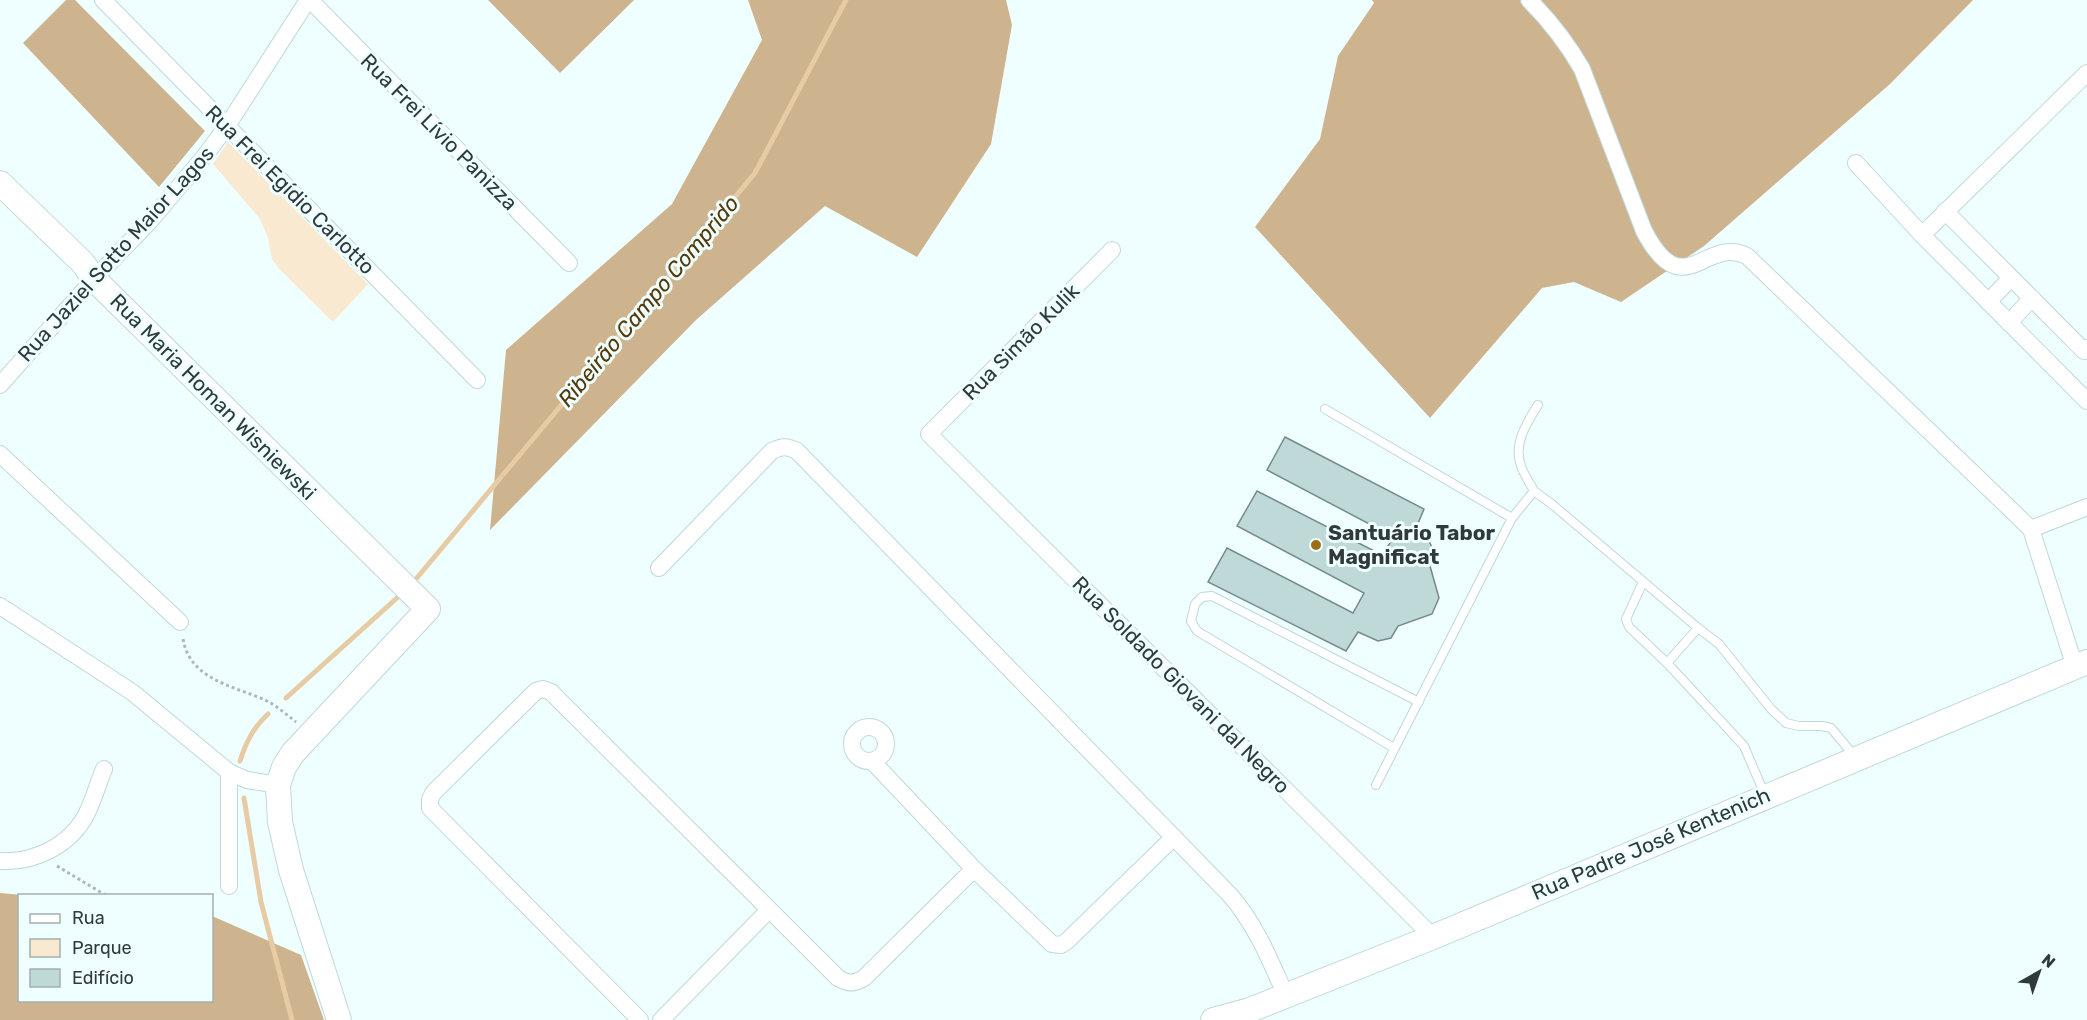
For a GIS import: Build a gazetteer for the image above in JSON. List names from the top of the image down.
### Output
{
  "streets": {
    "street": [
      "Rua Frei Lívio Panizza",
      "Rua Frei Egídio Carlotto",
      "Rua Jaziel Sotto Maior Lagos",
      "Rua Simão Kulik",
      "Rua Maria Homan Wisniewski",
      "Rua Soldado Giovani dal Negro",
      "Rua Padre José Kentenich"
    ]
  },
  "crossings": [
    ["Rua Frei Lívio Panizza", "Rua Jaziel Sotto Maior Lagos"],
    ["Rua Frei Egídio Carlotto", "Rua Jaziel Sotto Maior Lagos"],
    ["Rua Jaziel Sotto Maior Lagos", "Rua Maria Homan Wisniewski"],
    ["Rua Simão Kulik", "Rua Soldado Giovani dal Negro"],
    ["Rua Soldado Giovani dal Negro", "Rua Padre José Kentenich"]
  ],
  "water": ["Ribeirão Campo Comprido"],
  "places": ["Santuário Tabor Magnificat"],
  "legend": ["Rua", "Parque", "Edifício"],
  "north": "top right"
}
